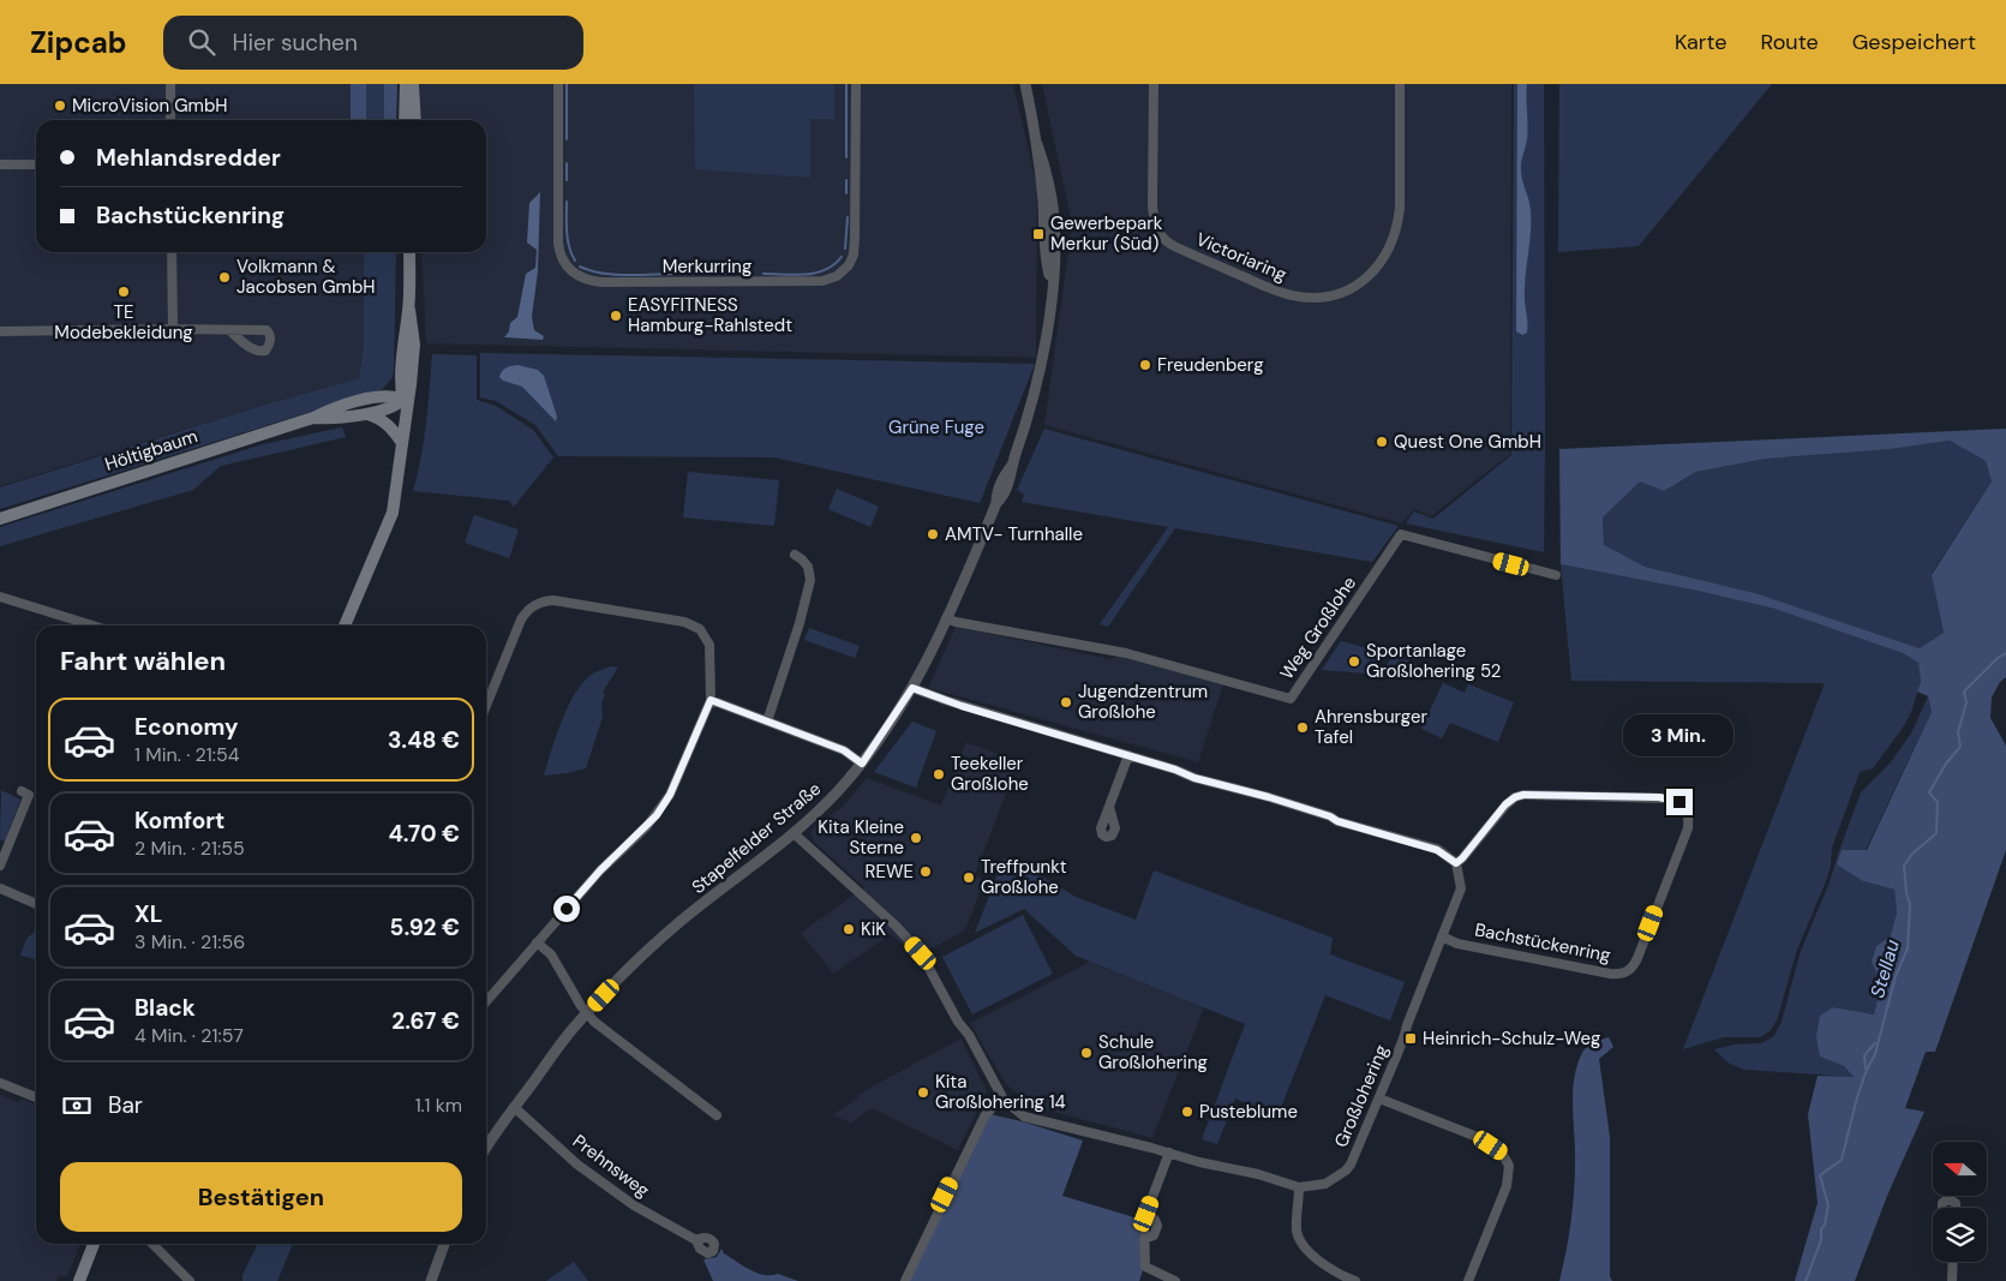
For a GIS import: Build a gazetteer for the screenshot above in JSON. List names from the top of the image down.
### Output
{
  "streets": {
    "main road": ["Höltigbaum"],
    "street": [
      "Victoriaring",
      "Merkurring",
      "Weg Großlohe",
      "Stapelfelder Straße",
      "Bachstückenring",
      "Großlohering",
      "Prehnsweg"
    ]
  },
  "crossings": [
    ["Weg Großlohe", "Stapelfelder Straße"],
    ["Stapelfelder Straße", "Prehnsweg"],
    ["Bachstückenring", "Großlohering"]
  ],
  "water": ["Stellau"],
  "parks": ["Grüne Fuge"],
  "places": {
    "other": [
      "MicroVision GmbH",
      "Volkmann & Jacobsen GmbH",
      "TE Modebekleidung",
      "EASYFITNESS Hamburg-Rahlstedt",
      "Freudenberg",
      "Quest One GmbH",
      "AMTV- Turnhalle",
      "Sportanlage Großlohering 52",
      "Jugendzentrum Großlohe",
      "Ahrensburger Tafel",
      "Teekeller Großlohe",
      "Kita Kleine Sterne",
      "REWE",
      "Treffpunkt Großlohe",
      "KiK",
      "Schule Großlohering",
      "Kita Großlohering 14",
      "Pusteblume"
    ],
    "transit": ["Gewerbepark Merkur (Süd)", "Heinrich-Schulz-Weg"]
  },
  "north": "left",
  "page": {
    "header": "Zipcab",
    "search": "Hier suchen",
    "nav": ["Karte", "Route", "Gespeichert"],
    "banner": ["Mehlandsredder", "Bachstückenring"],
    "heading": "Fahrt wählen",
    "list": [
      {
        "name": "Economy",
        "note": "1 Min. · 21:54",
        "value": "3.48 €"
      },
      {
        "name": "Komfort",
        "note": "2 Min. · 21:55",
        "value": "4.70 €"
      },
      {
        "name": "XL",
        "note": "3 Min. · 21:56",
        "value": "5.92 €"
      },
      {
        "name": "Black",
        "note": "4 Min. · 21:57",
        "value": "2.67 €"
      }
    ],
    "bubble": "3 Min.",
    "pay": ["Bar", "1.1 km"],
    "buttons": "Bestätigen"
  }
}
